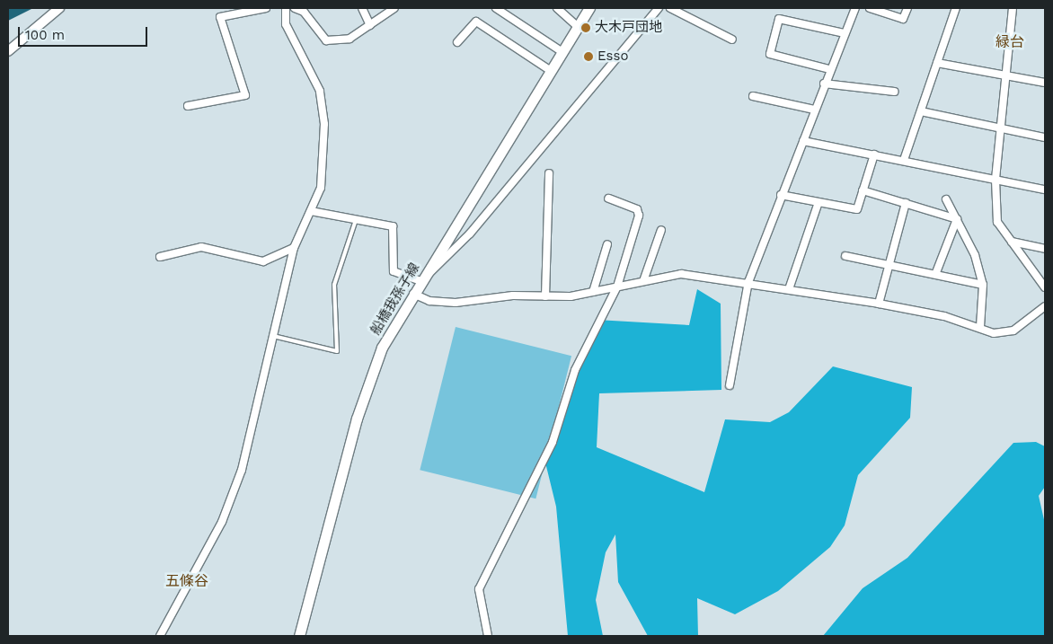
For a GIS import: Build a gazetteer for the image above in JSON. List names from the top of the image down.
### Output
{
  "streets": {
    "main road": ["船橋我孫子線"]
  },
  "districts": ["緑台", "五條谷"],
  "places": ["大木戸団地", "Esso"],
  "scale_bar": "100 m"
}
